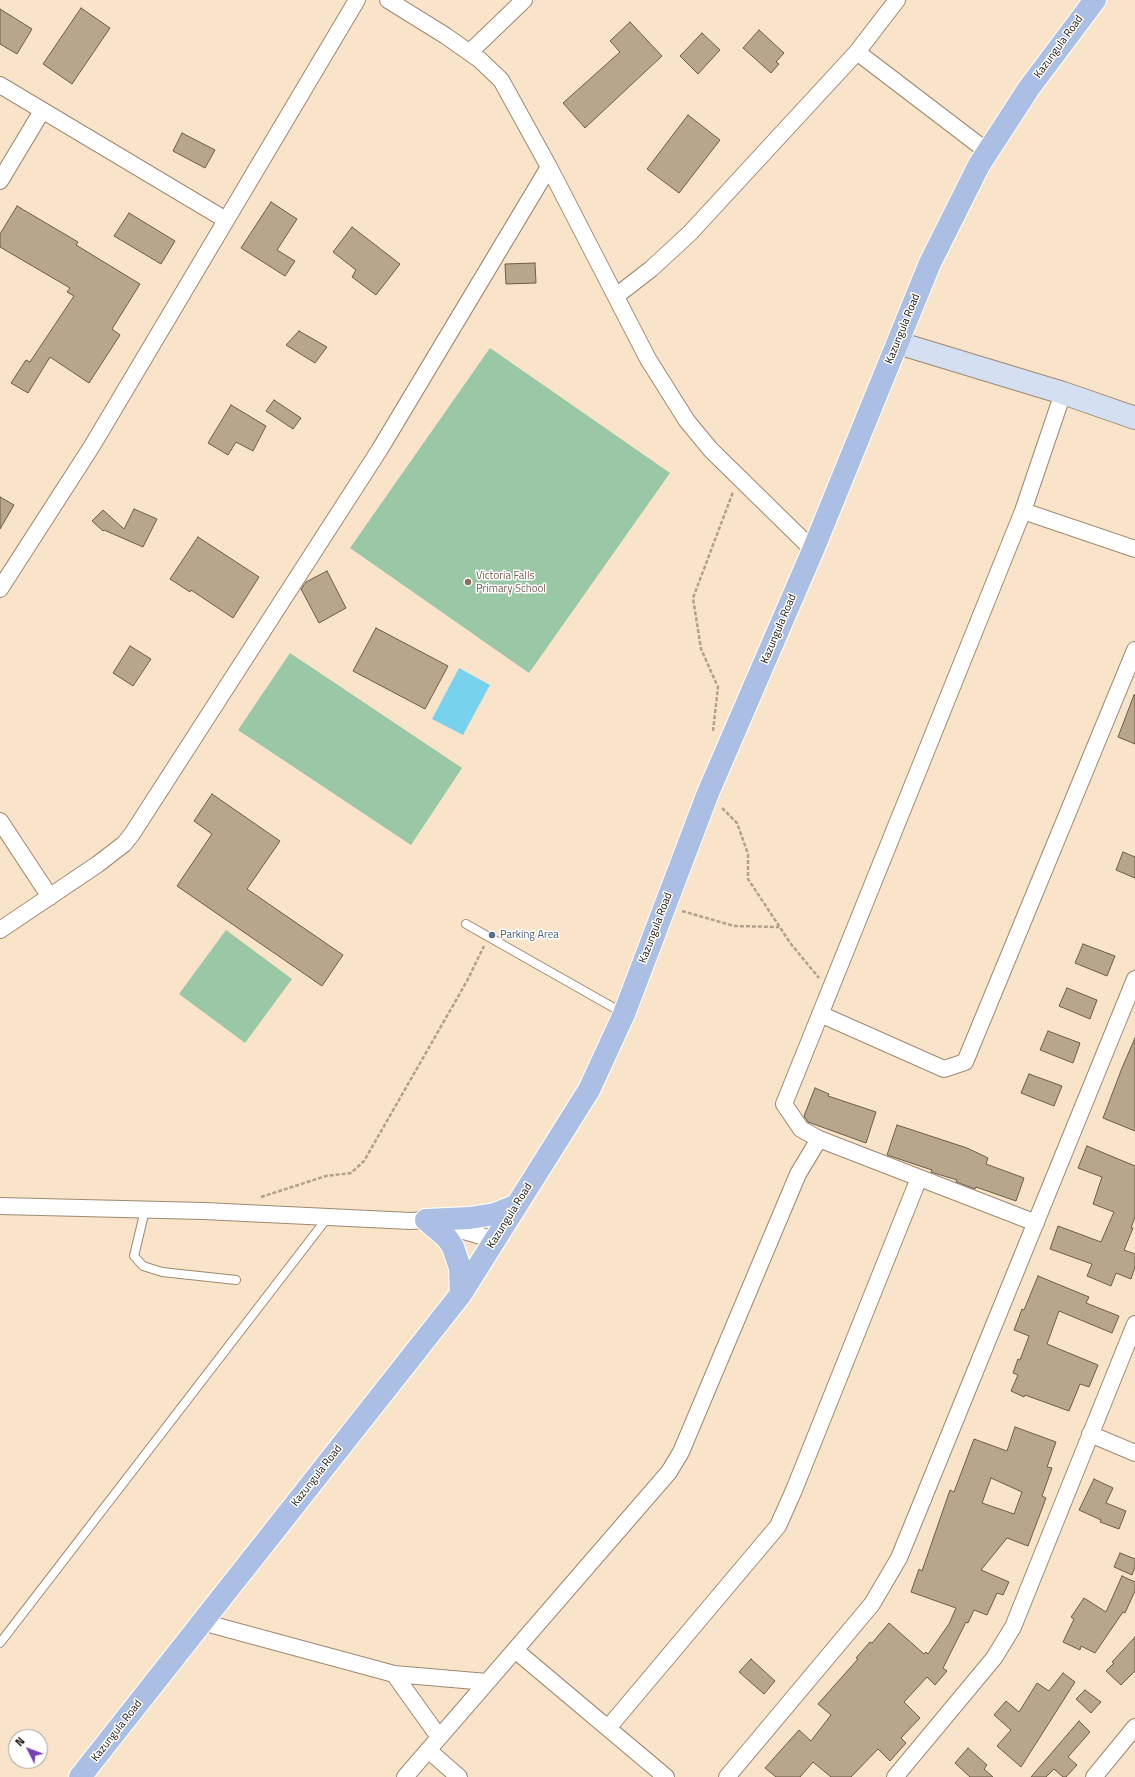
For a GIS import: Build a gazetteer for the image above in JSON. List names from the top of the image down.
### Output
{
  "streets": {
    "main road": ["Kazungula Road"]
  },
  "places": ["Victoria Falls Primary School", "Parking Area"],
  "north": "top left"
}
